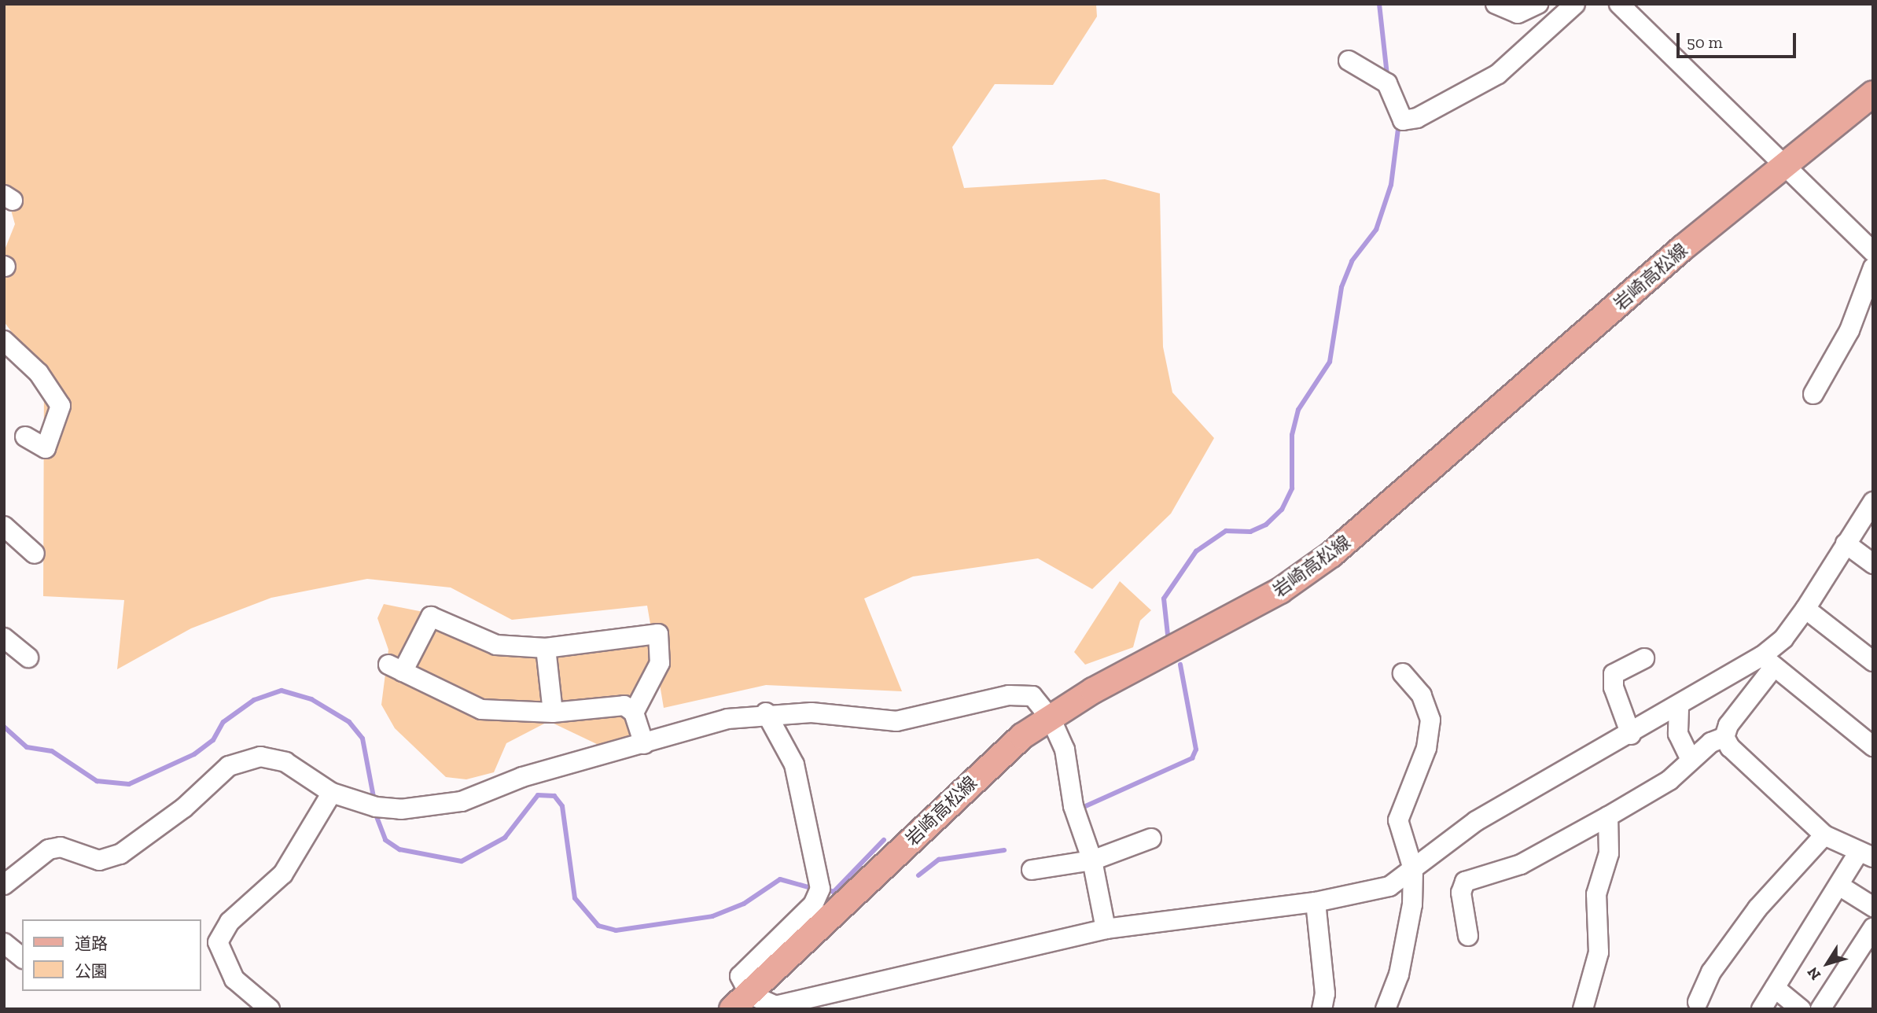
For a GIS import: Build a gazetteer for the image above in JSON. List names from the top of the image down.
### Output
{
  "streets": {
    "main road": ["岩崎高松線"]
  },
  "legend": ["道路", "公園"],
  "scale_bar": "50 m",
  "north": "bottom left"
}
